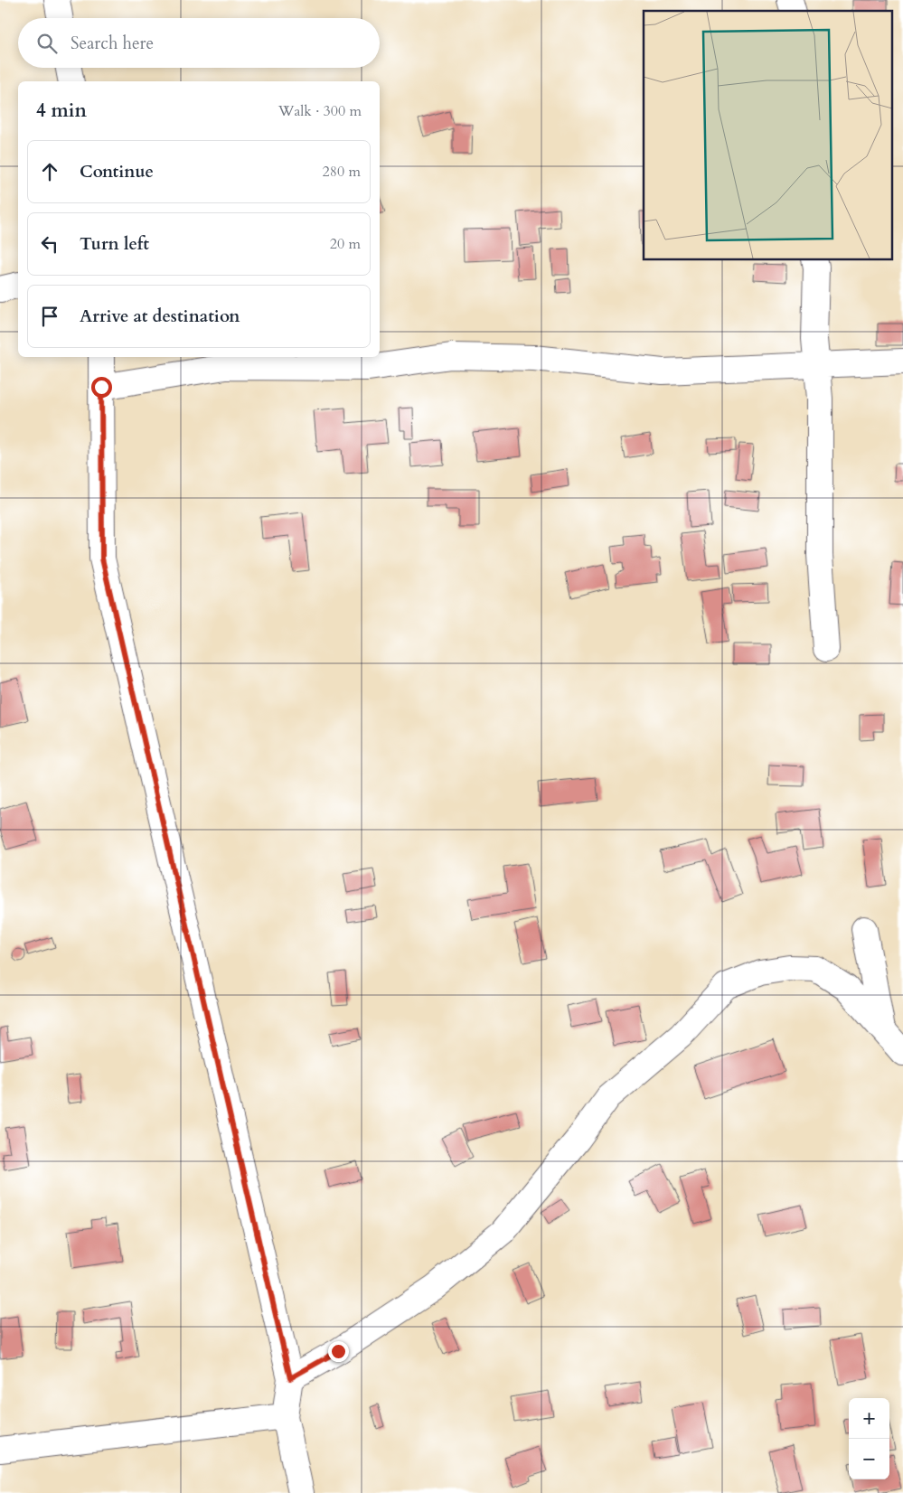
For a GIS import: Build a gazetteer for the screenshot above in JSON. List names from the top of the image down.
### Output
{
  "page": {
    "search": "Search here",
    "heading": ["4 min", "Walk · 300 m"],
    "list": [
      ["Continue", "280 m"],
      ["Turn left", "20 m"],
      "Arrive at destination"
    ],
    "map_buttons": ["+", "−"]
  }
}
